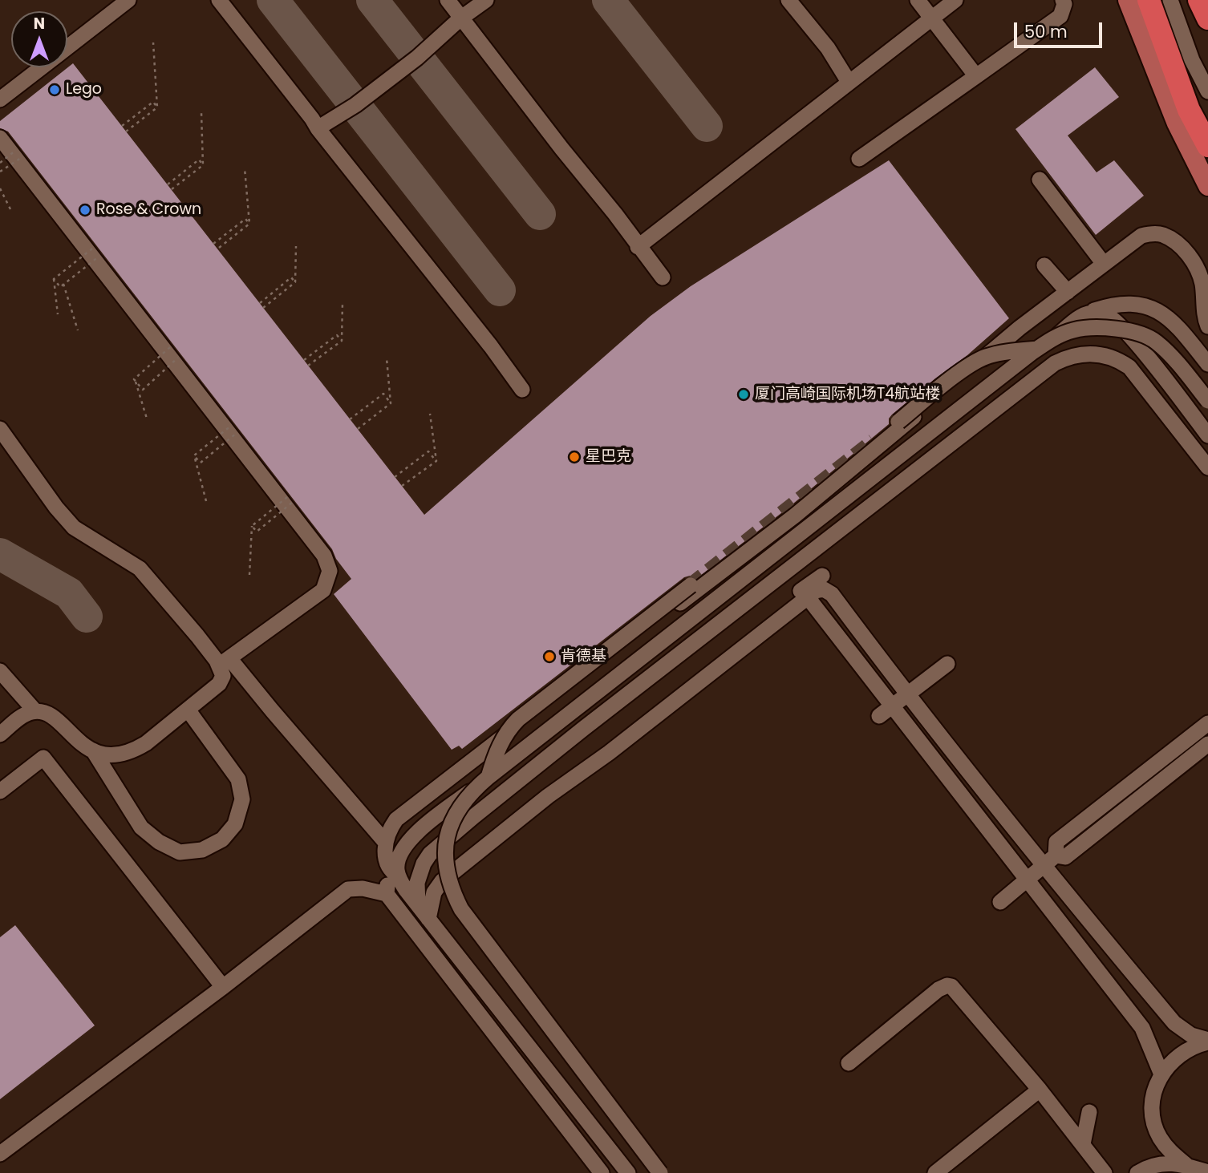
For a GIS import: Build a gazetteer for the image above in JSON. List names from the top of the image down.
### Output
{
  "places": [
    "Lego",
    "Rose & Crown",
    "厦门高崎国际机场T4航站楼",
    "星巴克",
    "肯德基"
  ],
  "scale_bar": "50 m",
  "north": "top"
}
